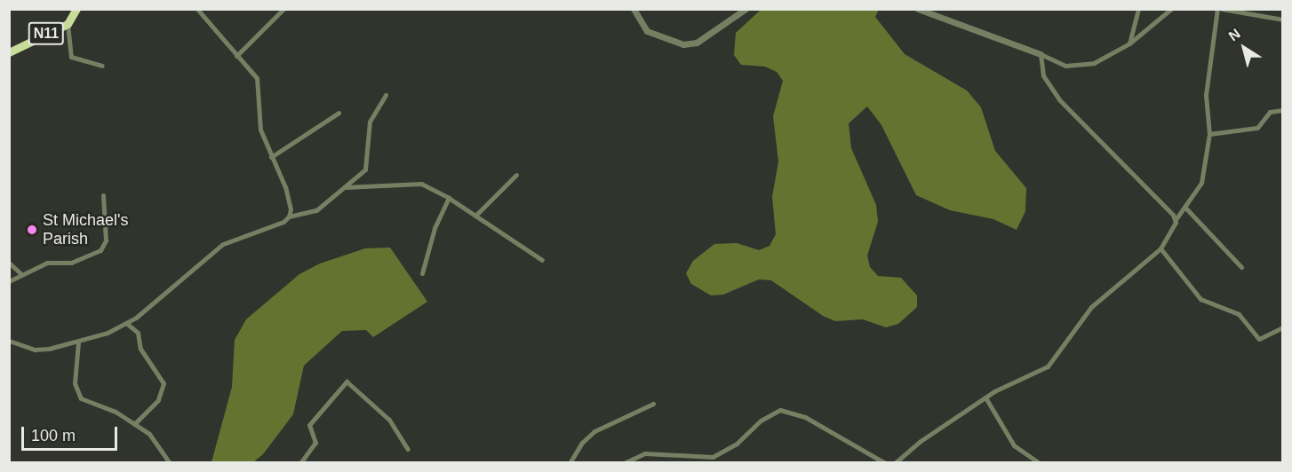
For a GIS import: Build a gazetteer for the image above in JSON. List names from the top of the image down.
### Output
{
  "streets": {
    "highway": ["N11"]
  },
  "places": ["St Michael's Parish"],
  "scale_bar": "100 m",
  "north": "top left"
}
